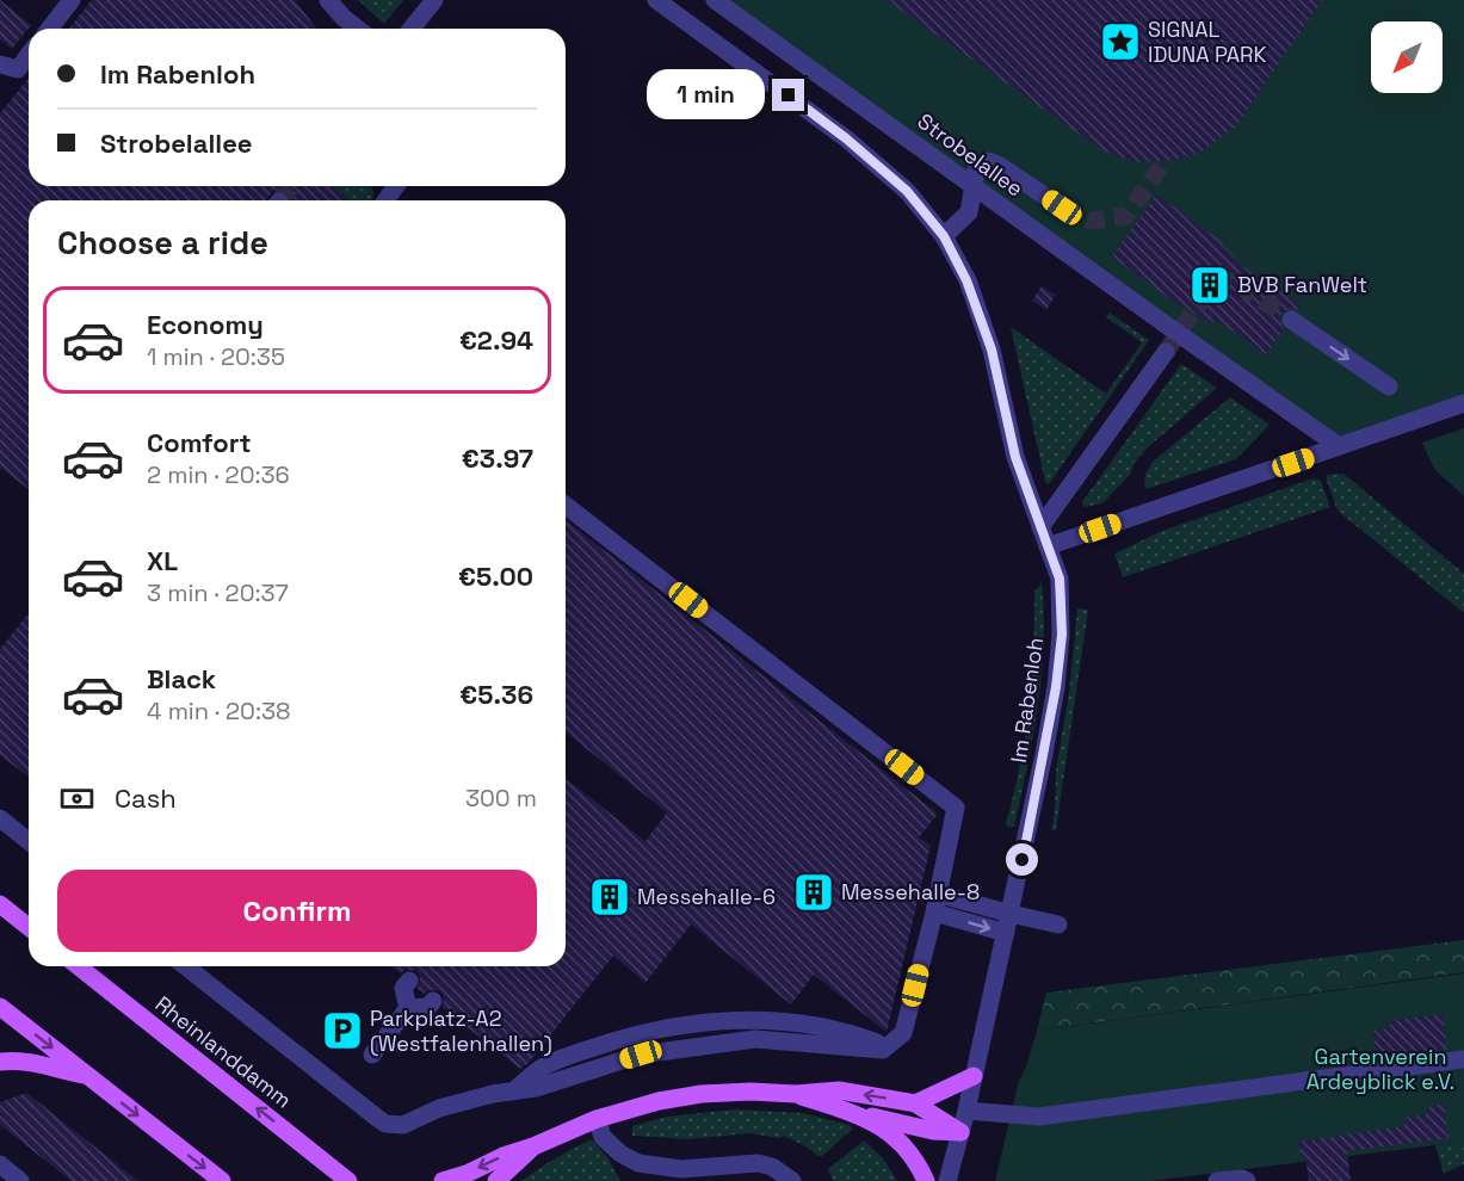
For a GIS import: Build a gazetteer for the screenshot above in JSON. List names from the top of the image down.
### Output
{
  "streets": {
    "main road": ["Rheinlanddamm"],
    "street": ["Strobelallee", "Im Rabenloh"]
  },
  "parks": ["Gartenverein Ardeyblick e.V."],
  "places": {
    "place": ["SIGNAL IDUNA PARK"],
    "building": ["BVB FanWelt", "Messehalle-8", "Messehalle-6"],
    "parking": ["Parkplatz-A2 (Westfalenhallen)"]
  },
  "north": "bottom left",
  "page": {
    "banner": ["Im Rabenloh", "Strobelallee"],
    "bubble": "1 min",
    "heading": "Choose a ride",
    "list": [
      {
        "name": "Economy",
        "note": "1 min · 20:35",
        "value": "€2.94"
      },
      {
        "name": "Comfort",
        "note": "2 min · 20:36",
        "value": "€3.97"
      },
      {
        "name": "XL",
        "note": "3 min · 20:37",
        "value": "€5.00"
      },
      {
        "name": "Black",
        "note": "4 min · 20:38",
        "value": "€5.36"
      }
    ],
    "pay": ["Cash", "300 m"],
    "buttons": "Confirm"
  }
}
